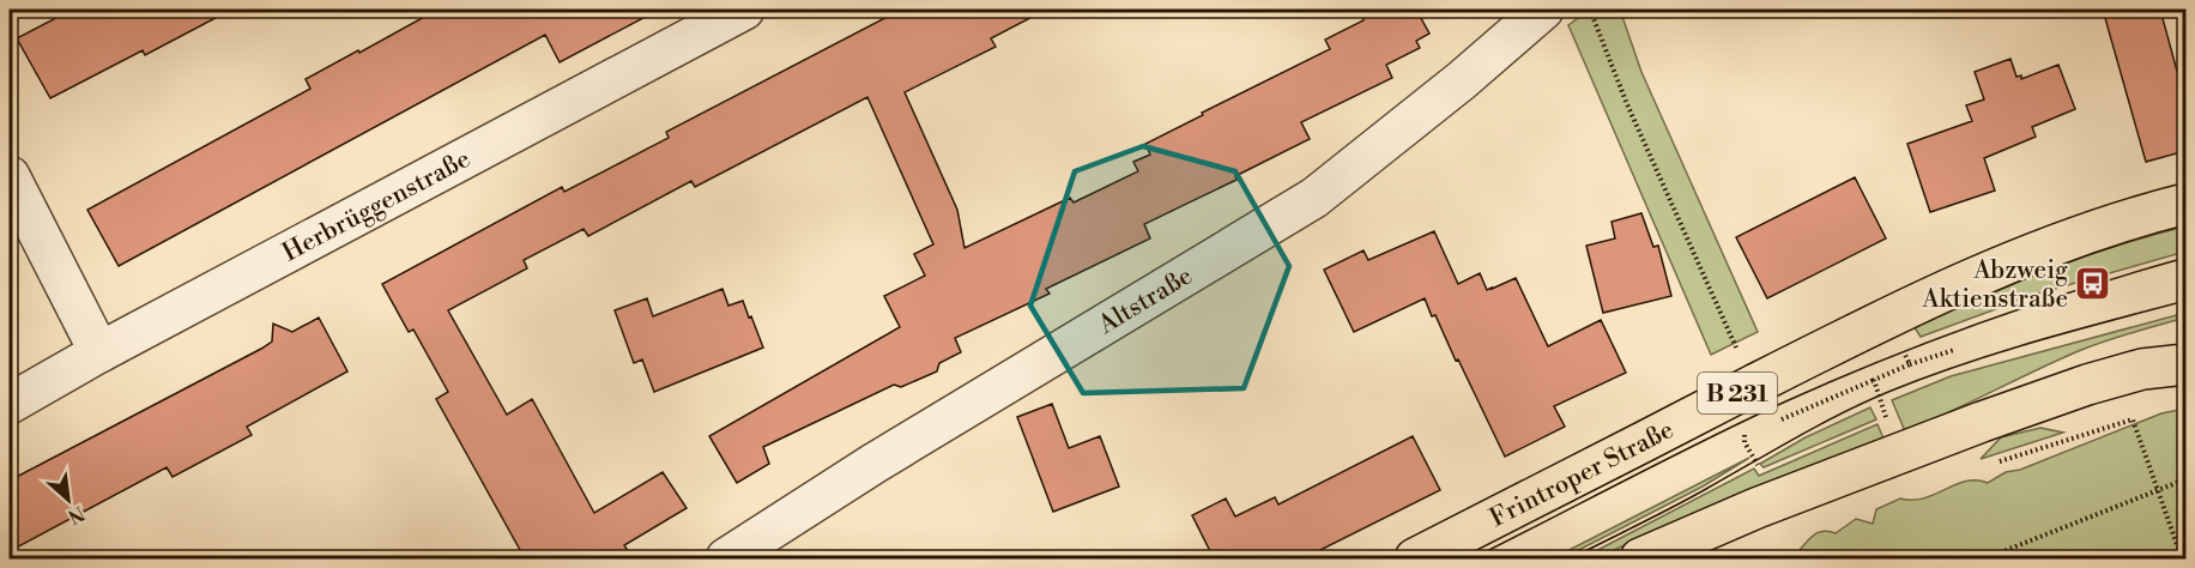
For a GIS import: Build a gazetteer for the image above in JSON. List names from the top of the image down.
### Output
{
  "streets": {
    "main road": ["B 231", "Frintroper Straße"],
    "street": ["Herbrüggenstraße", "Altstraße"]
  },
  "places": {
    "bus stop": ["Abzweig Aktienstraße"]
  },
  "north": "bottom right"
}
